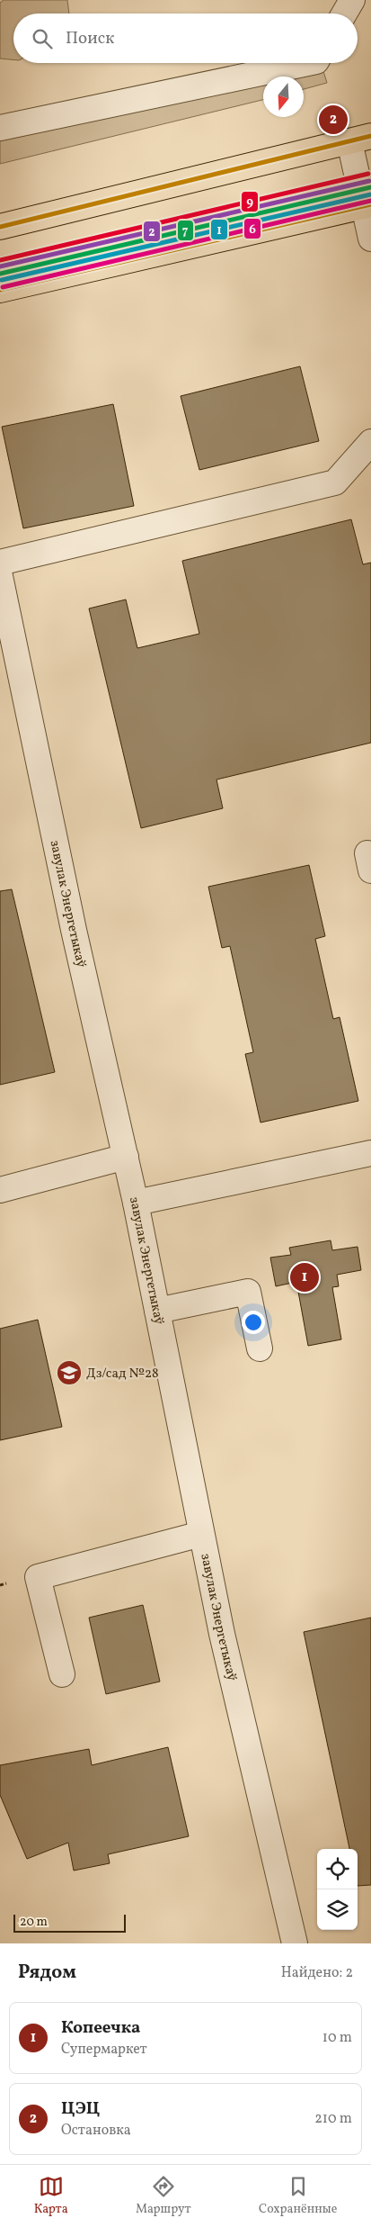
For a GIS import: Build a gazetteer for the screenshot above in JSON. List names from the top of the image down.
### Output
{
  "streets": {
    "street": ["завулак Энергетыкаў"]
  },
  "places": {
    "school or university": ["Дз/сад №28"]
  },
  "lines": [
    "transit line 1",
    "transit line 9",
    "tram line 2",
    "transit line 7",
    "transit line 6"
  ],
  "scale_bar": "20 m",
  "north": "bottom",
  "page": {
    "search": "Поиск",
    "pins": ["2", "1"],
    "scale": "20 m",
    "heading": ["Рядом", "Найдено: 2"],
    "list": [
      {
        "mark": "1",
        "name": "Копеечка",
        "note": "Супермаркет",
        "value": "10 m"
      },
      {
        "mark": "2",
        "name": "ЦЭЦ",
        "note": "Остановка",
        "value": "210 m"
      }
    ],
    "nav": ["Карта", "Маршрут", "Сохранённые"]
  }
}
